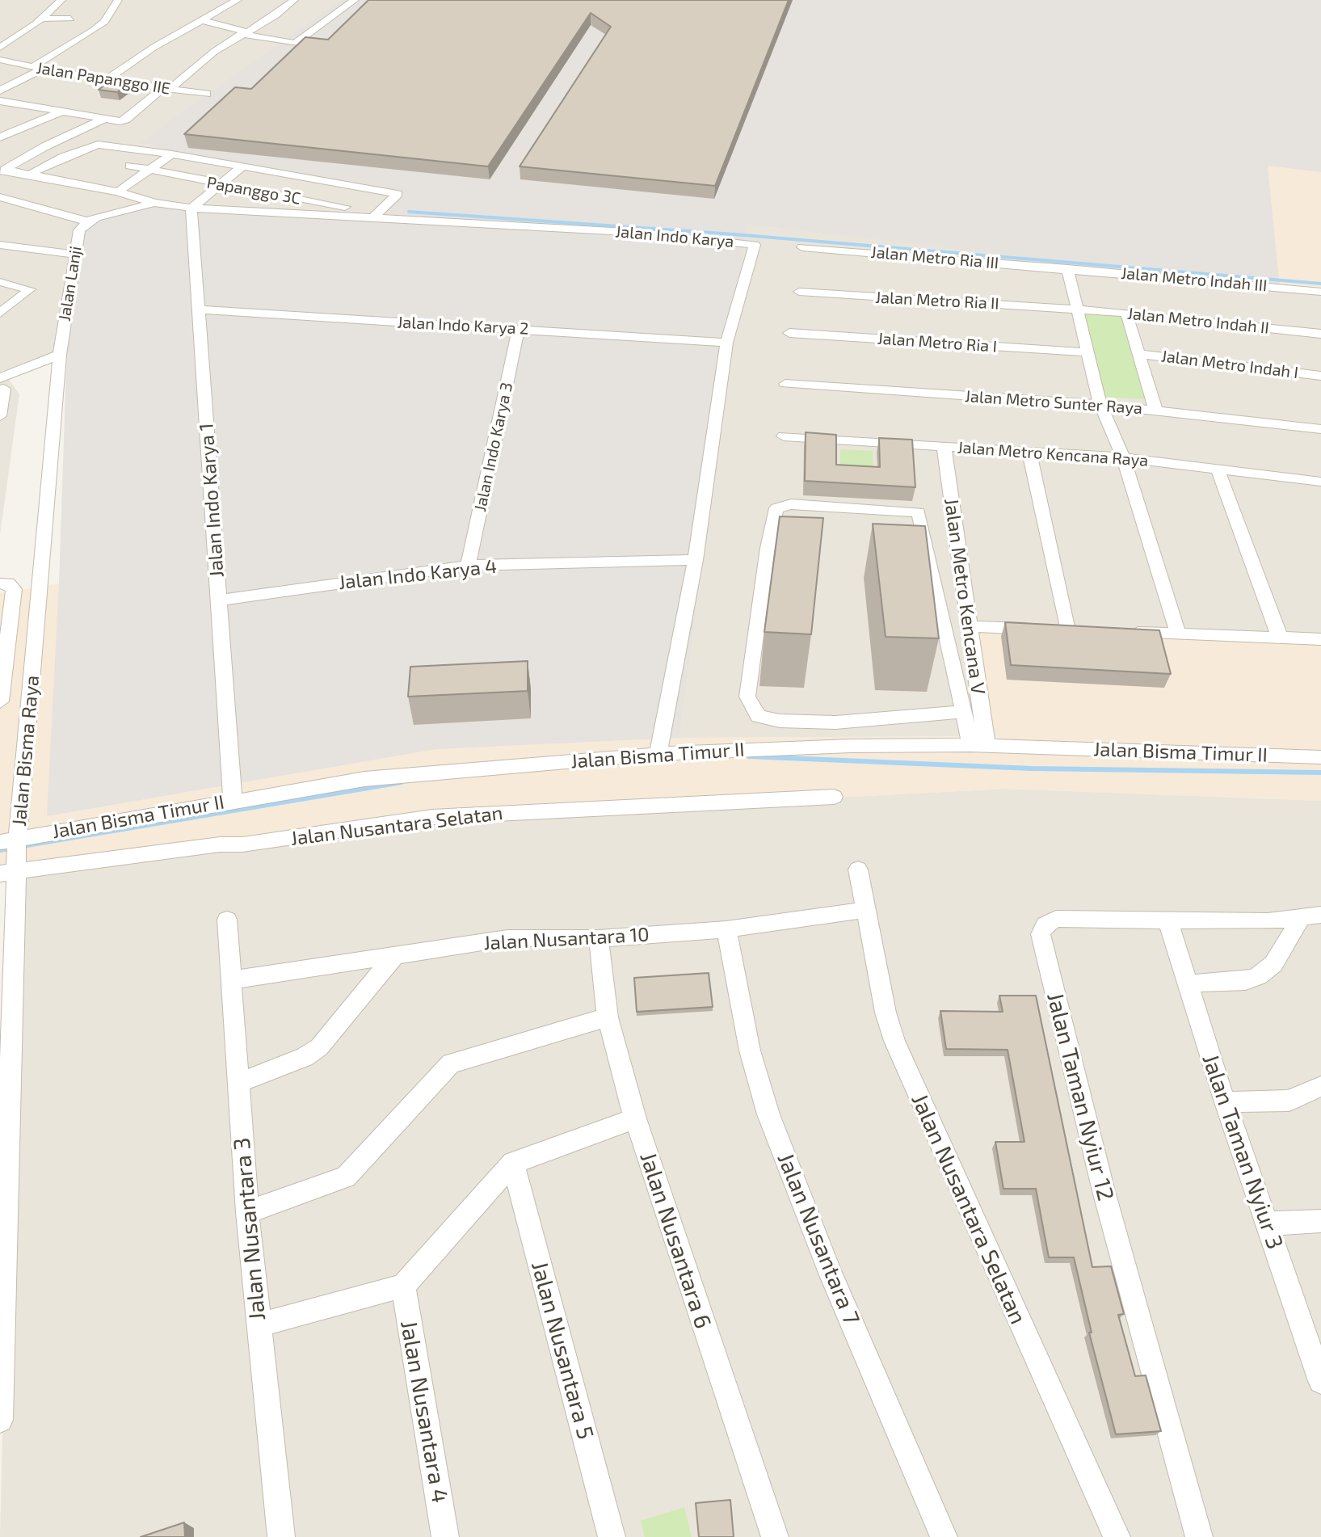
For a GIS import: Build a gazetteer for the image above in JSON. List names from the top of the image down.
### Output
{
  "streets": {
    "street": [
      "Jalan Papanggo IIE",
      "Papanggo 3C",
      "Jalan Indo Karya",
      "Jalan Metro Ria III",
      "Jalan Metro Indah III",
      "Jalan Lanji",
      "Jalan Metro Ria II",
      "Jalan Metro Indah II",
      "Jalan Indo Karya 2",
      "Jalan Metro Ria I",
      "Jalan Metro Indah I",
      "Jalan Metro Sunter Raya",
      "Jalan Indo Karya 3",
      "Jalan Metro Kencana Raya",
      "Jalan Indo Karya 1",
      "Jalan Indo Karya 4",
      "Jalan Metro Kencana V",
      "Jalan Bisma Raya",
      "Jalan Bisma Timur II",
      "Jalan Nusantara Selatan",
      "Jalan Nusantara 10",
      "Jalan Taman Nyiur 12",
      "Jalan Taman Nyiur 3",
      "Jalan Nusantara 3",
      "Jalan Nusantara 7",
      "Jalan Nusantara 6",
      "Jalan Nusantara 5",
      "Jalan Nusantara 4"
    ]
  },
  "crossings": [
    ["Papanggo 3C", "Jalan Indo Karya"],
    ["Jalan Indo Karya", "Jalan Lanji"],
    ["Jalan Indo Karya", "Jalan Indo Karya 2"],
    ["Jalan Indo Karya", "Jalan Indo Karya 1"],
    ["Jalan Indo Karya", "Jalan Indo Karya 4"],
    ["Jalan Indo Karya", "Jalan Bisma Timur II"],
    ["Jalan Metro Ria III", "Jalan Metro Indah III"],
    ["Jalan Lanji", "Jalan Bisma Raya"],
    ["Jalan Metro Ria II", "Jalan Metro Indah II"],
    ["Jalan Metro Indah II", "Jalan Metro Indah I"],
    ["Jalan Indo Karya 2", "Jalan Indo Karya 3"],
    ["Jalan Indo Karya 2", "Jalan Indo Karya 1"],
    ["Jalan Metro Indah I", "Jalan Metro Sunter Raya"],
    ["Jalan Indo Karya 3", "Jalan Indo Karya 4"],
    ["Jalan Metro Kencana Raya", "Jalan Metro Kencana V"],
    ["Jalan Indo Karya 1", "Jalan Indo Karya 4"],
    ["Jalan Indo Karya 1", "Jalan Bisma Timur II"],
    ["Jalan Metro Kencana V", "Jalan Bisma Timur II"],
    ["Jalan Bisma Raya", "Jalan Bisma Timur II"],
    ["Jalan Bisma Raya", "Jalan Nusantara Selatan"],
    ["Jalan Nusantara Selatan", "Jalan Nusantara 10"],
    ["Jalan Nusantara 10", "Jalan Nusantara 3"],
    ["Jalan Nusantara 10", "Jalan Nusantara 7"],
    ["Jalan Nusantara 10", "Jalan Nusantara 6"],
    ["Jalan Taman Nyiur 12", "Jalan Taman Nyiur 3"]
  ]
}
